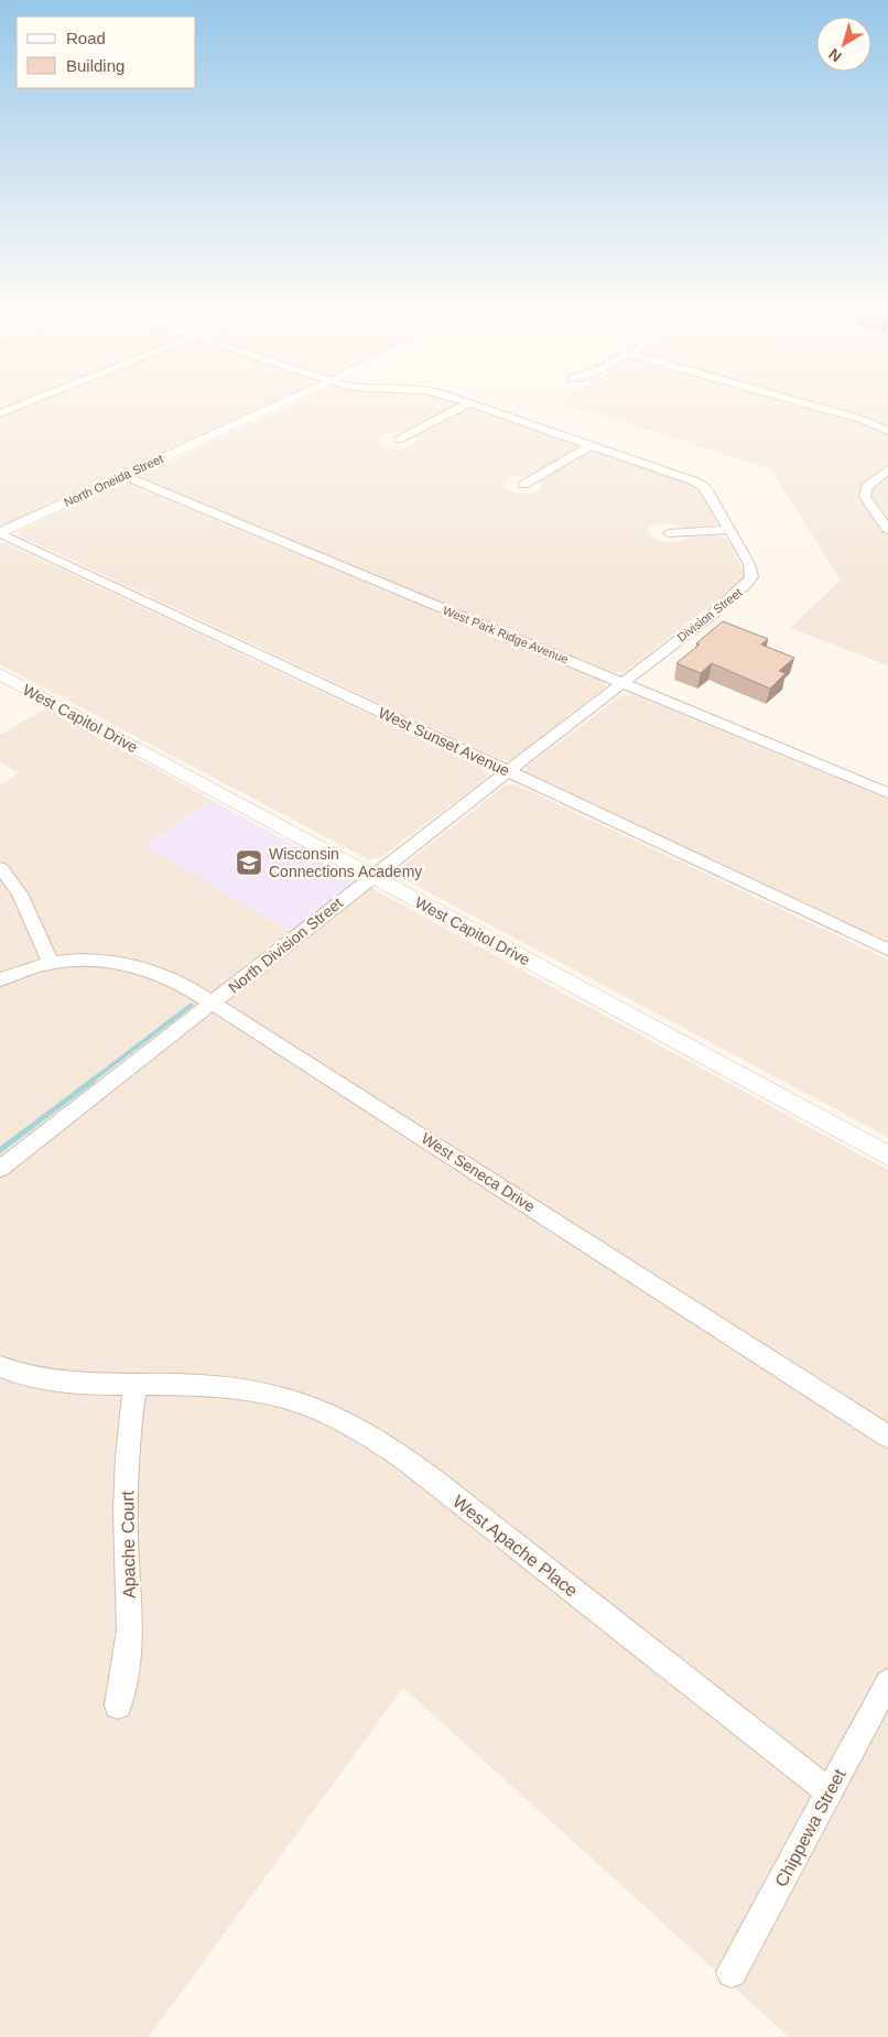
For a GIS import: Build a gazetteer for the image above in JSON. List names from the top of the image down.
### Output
{
  "streets": {
    "street": [
      "North Oneida Street",
      "Division Street",
      "West Park Ridge Avenue",
      "West Capitol Drive",
      "West Sunset Avenue",
      "North Division Street",
      "West Seneca Drive",
      "Apache Court",
      "West Apache Place",
      "Chippewa Street"
    ]
  },
  "crossings": [
    ["North Oneida Street", "West Park Ridge Avenue"],
    ["North Oneida Street", "West Sunset Avenue"],
    ["Division Street", "West Park Ridge Avenue"],
    ["Division Street", "North Division Street"],
    ["West Park Ridge Avenue", "North Division Street"],
    ["West Capitol Drive", "North Division Street"],
    ["West Sunset Avenue", "North Division Street"],
    ["North Division Street", "West Seneca Drive"],
    ["Apache Court", "West Apache Place"],
    ["West Apache Place", "Chippewa Street"]
  ],
  "places": {
    "school or university": ["Wisconsin Connections Academy"]
  },
  "legend": ["Road", "Building"],
  "north": "bottom left"
}
